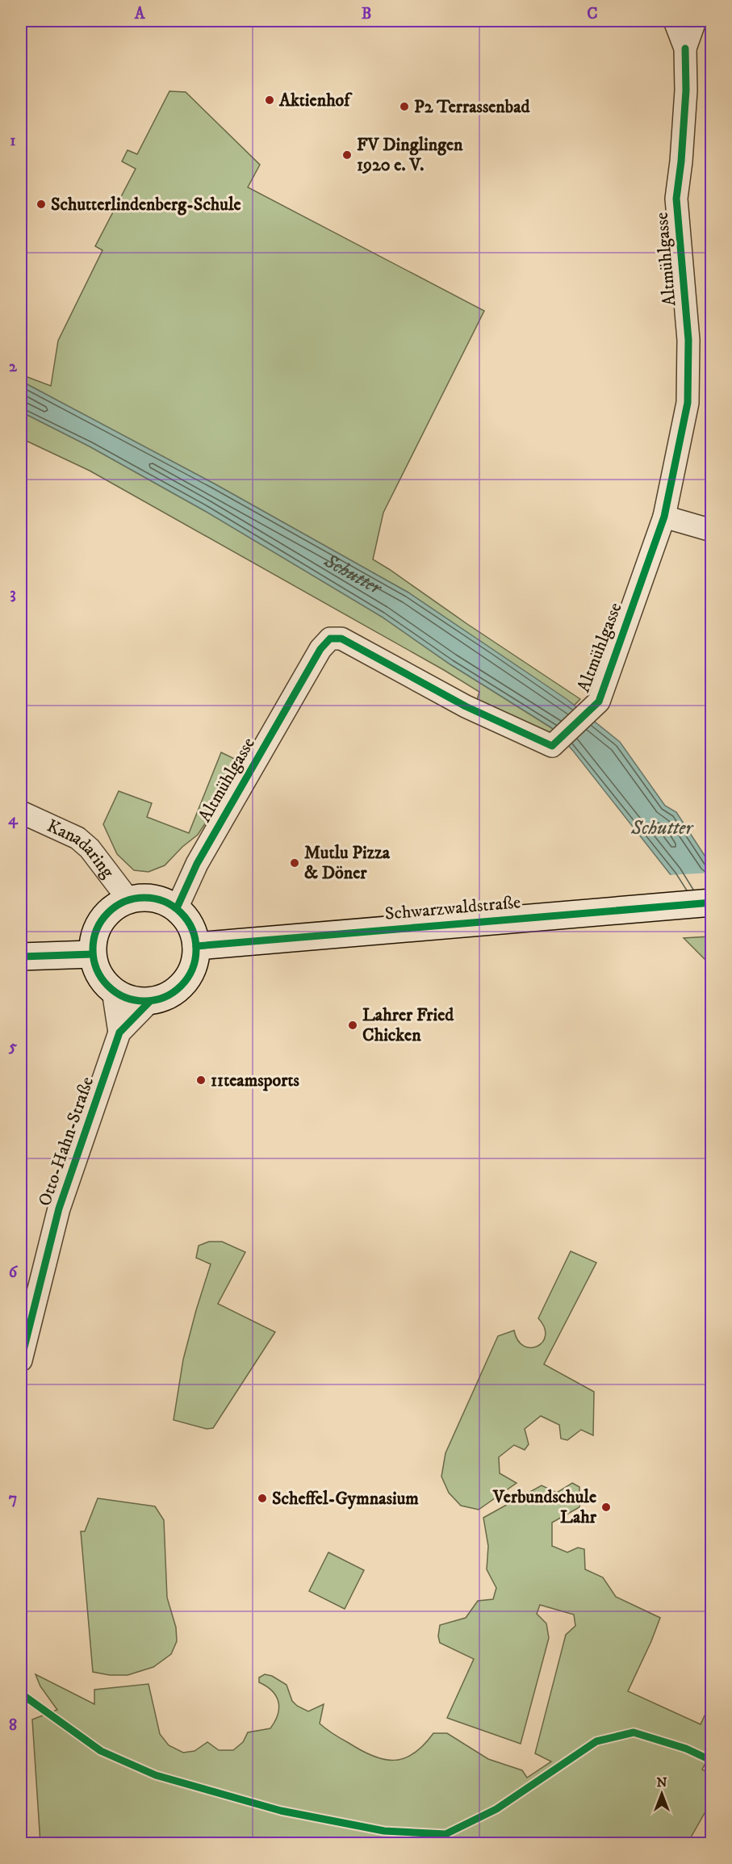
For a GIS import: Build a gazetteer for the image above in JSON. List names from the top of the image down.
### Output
{
  "streets": {
    "street": [
      "Altmühlgasse",
      "Kanadaring",
      "Schwarzwaldstraße",
      "Otto-Hahn-Straße"
    ]
  },
  "crossings": [
    ["Altmühlgasse", "Kanadaring"],
    ["Altmühlgasse", "Schwarzwaldstraße"],
    ["Altmühlgasse", "Otto-Hahn-Straße"],
    ["Kanadaring", "Schwarzwaldstraße"],
    ["Kanadaring", "Otto-Hahn-Straße"],
    ["Schwarzwaldstraße", "Otto-Hahn-Straße"]
  ],
  "water": ["Schutter"],
  "places": [
    "Aktienhof",
    "P2 Terrassenbad",
    "FV Dinglingen 1920 e. V.",
    "Schutterlindenberg-Schule",
    "Mutlu Pizza & Döner",
    "Lahrer Fried Chicken",
    "11teamsports",
    "Scheffel-Gymnasium",
    "Verbundschule Lahr"
  ],
  "north": "top",
  "grid": {
    "columns": ["A", "B", "C"],
    "rows": [
      "1",
      "2",
      "3",
      "4",
      "5",
      "6",
      "7",
      "8"
    ]
  }
}
